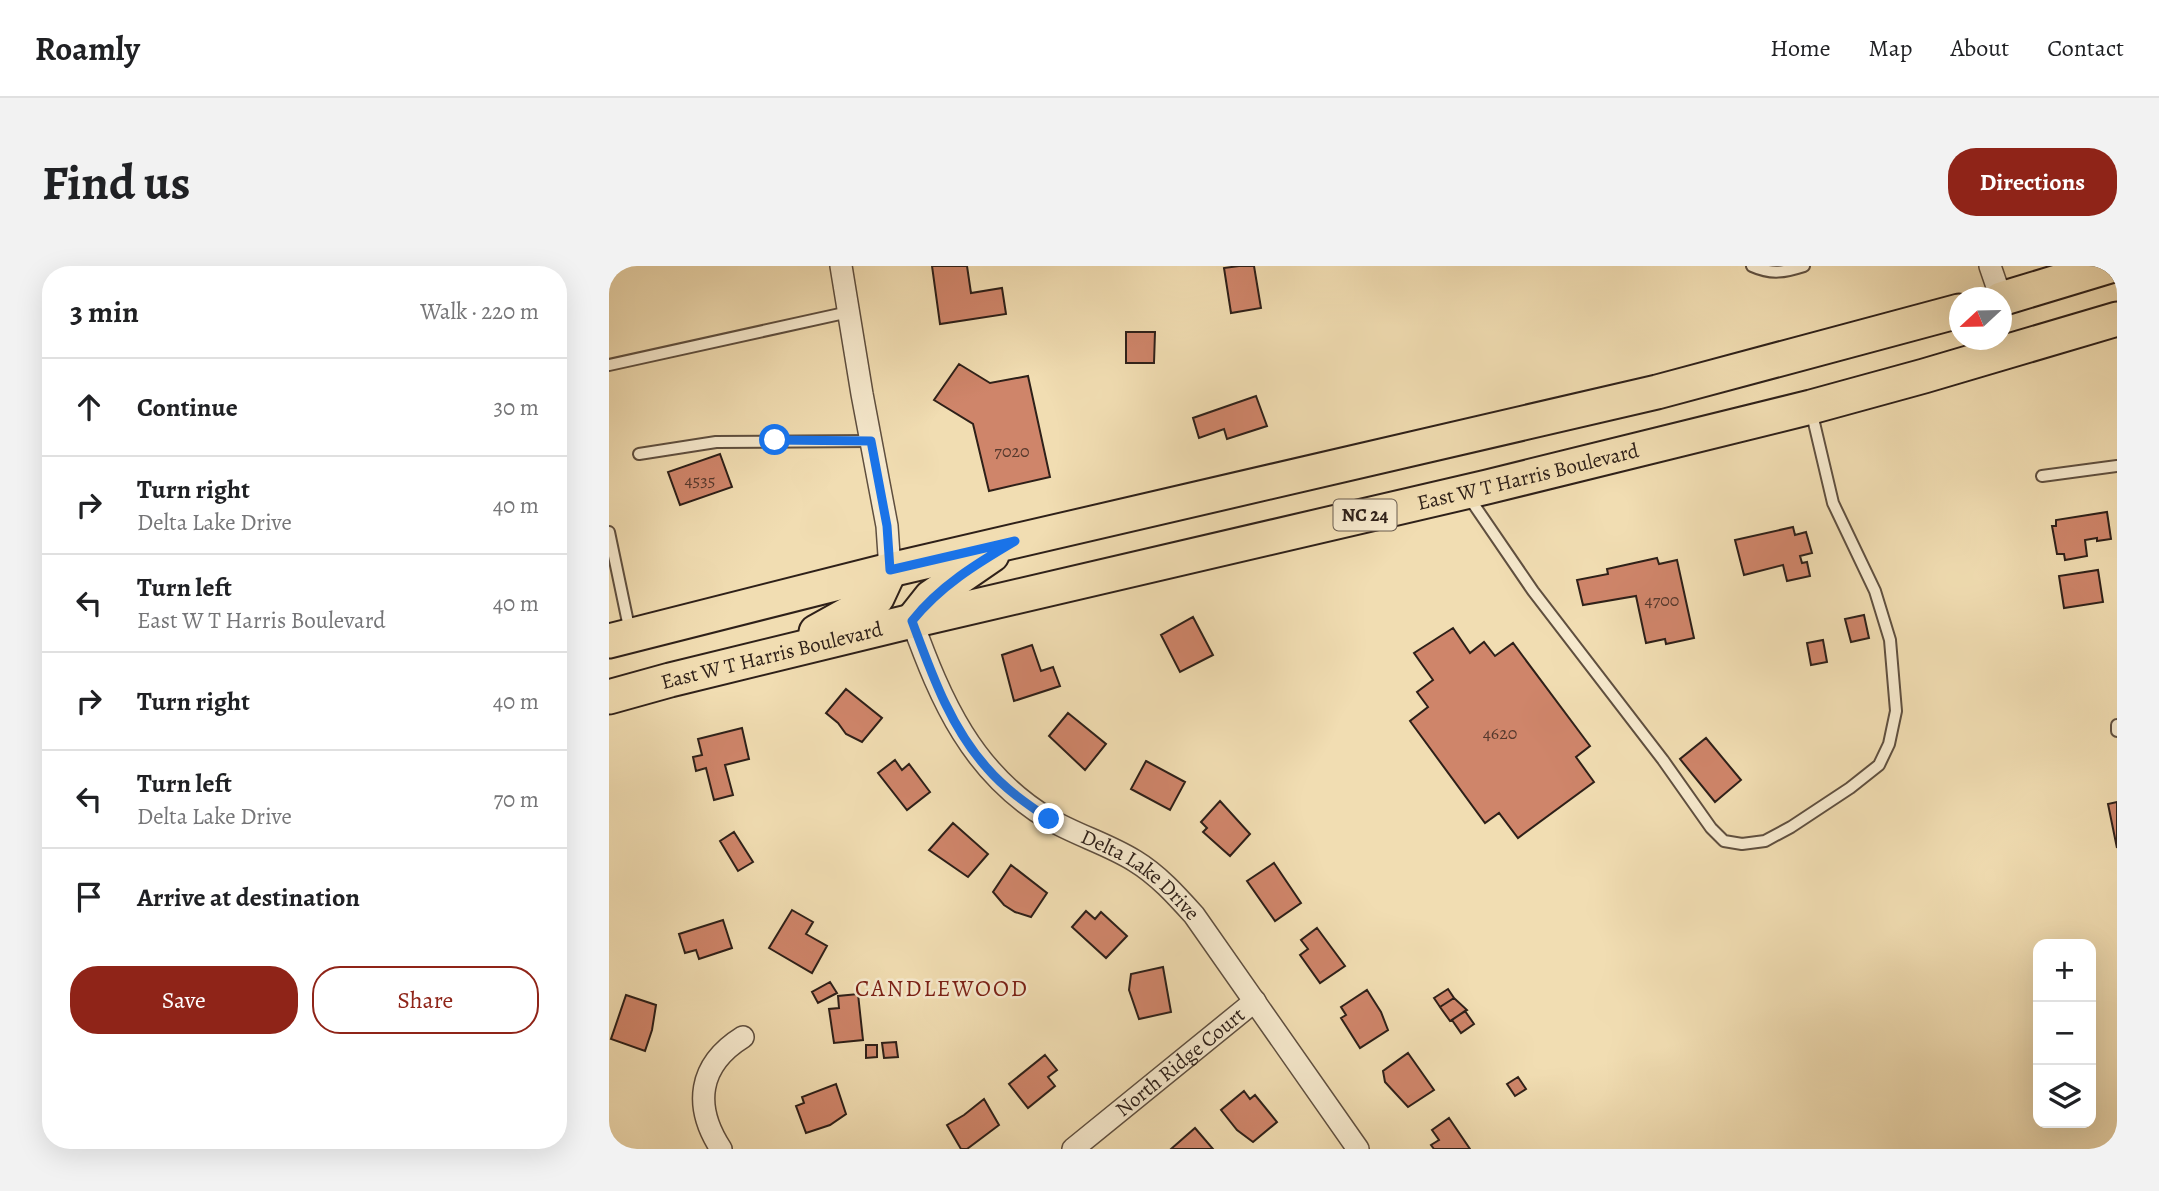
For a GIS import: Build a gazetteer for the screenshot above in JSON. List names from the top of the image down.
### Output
{
  "streets": {
    "main road": ["East W T Harris Boulevard", "NC 24"],
    "street": ["Delta Lake Drive", "North Ridge Court"]
  },
  "crossings": [
    ["East W T Harris Boulevard", "Delta Lake Drive"],
    ["Delta Lake Drive", "North Ridge Court"]
  ],
  "districts": ["CANDLEWOOD"],
  "house_numbers": [
    "7020",
    "4535",
    "4700",
    "4620"
  ],
  "north": "left",
  "page": {
    "header": "Roamly",
    "nav": [
      "Home",
      "Map",
      "About",
      "Contact"
    ],
    "buttons": [
      "Directions",
      ["Save", "Share"]
    ],
    "title": "Find us",
    "heading": ["3 min", "Walk · 220 m"],
    "list": [
      ["Continue", "30 m"],
      ["Turn right", "Delta Lake Drive", "40 m"],
      ["Turn left", "East W T Harris Boulevard", "40 m"],
      ["Turn right", "40 m"],
      ["Turn left", "Delta Lake Drive", "70 m"],
      "Arrive at destination"
    ],
    "map_buttons": ["+", "−"]
  }
}
